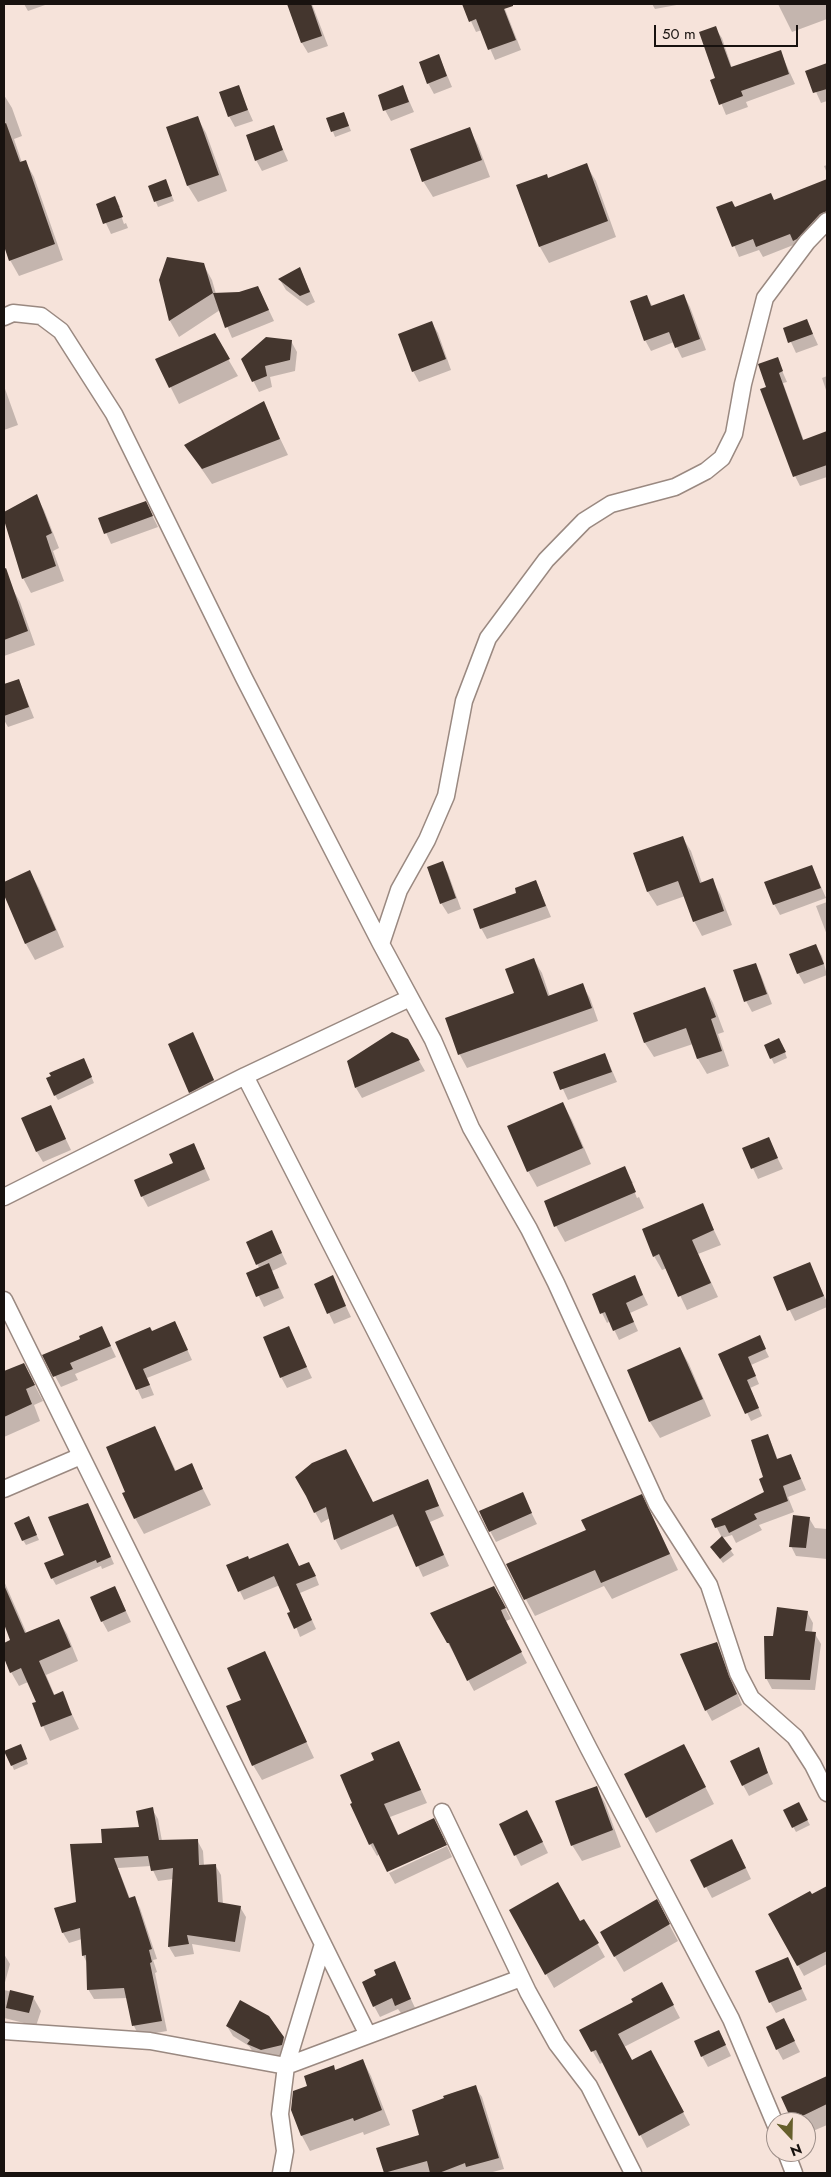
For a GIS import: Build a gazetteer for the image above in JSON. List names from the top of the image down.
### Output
{
  "scale_bar": "50 m",
  "north": "bottom"
}
